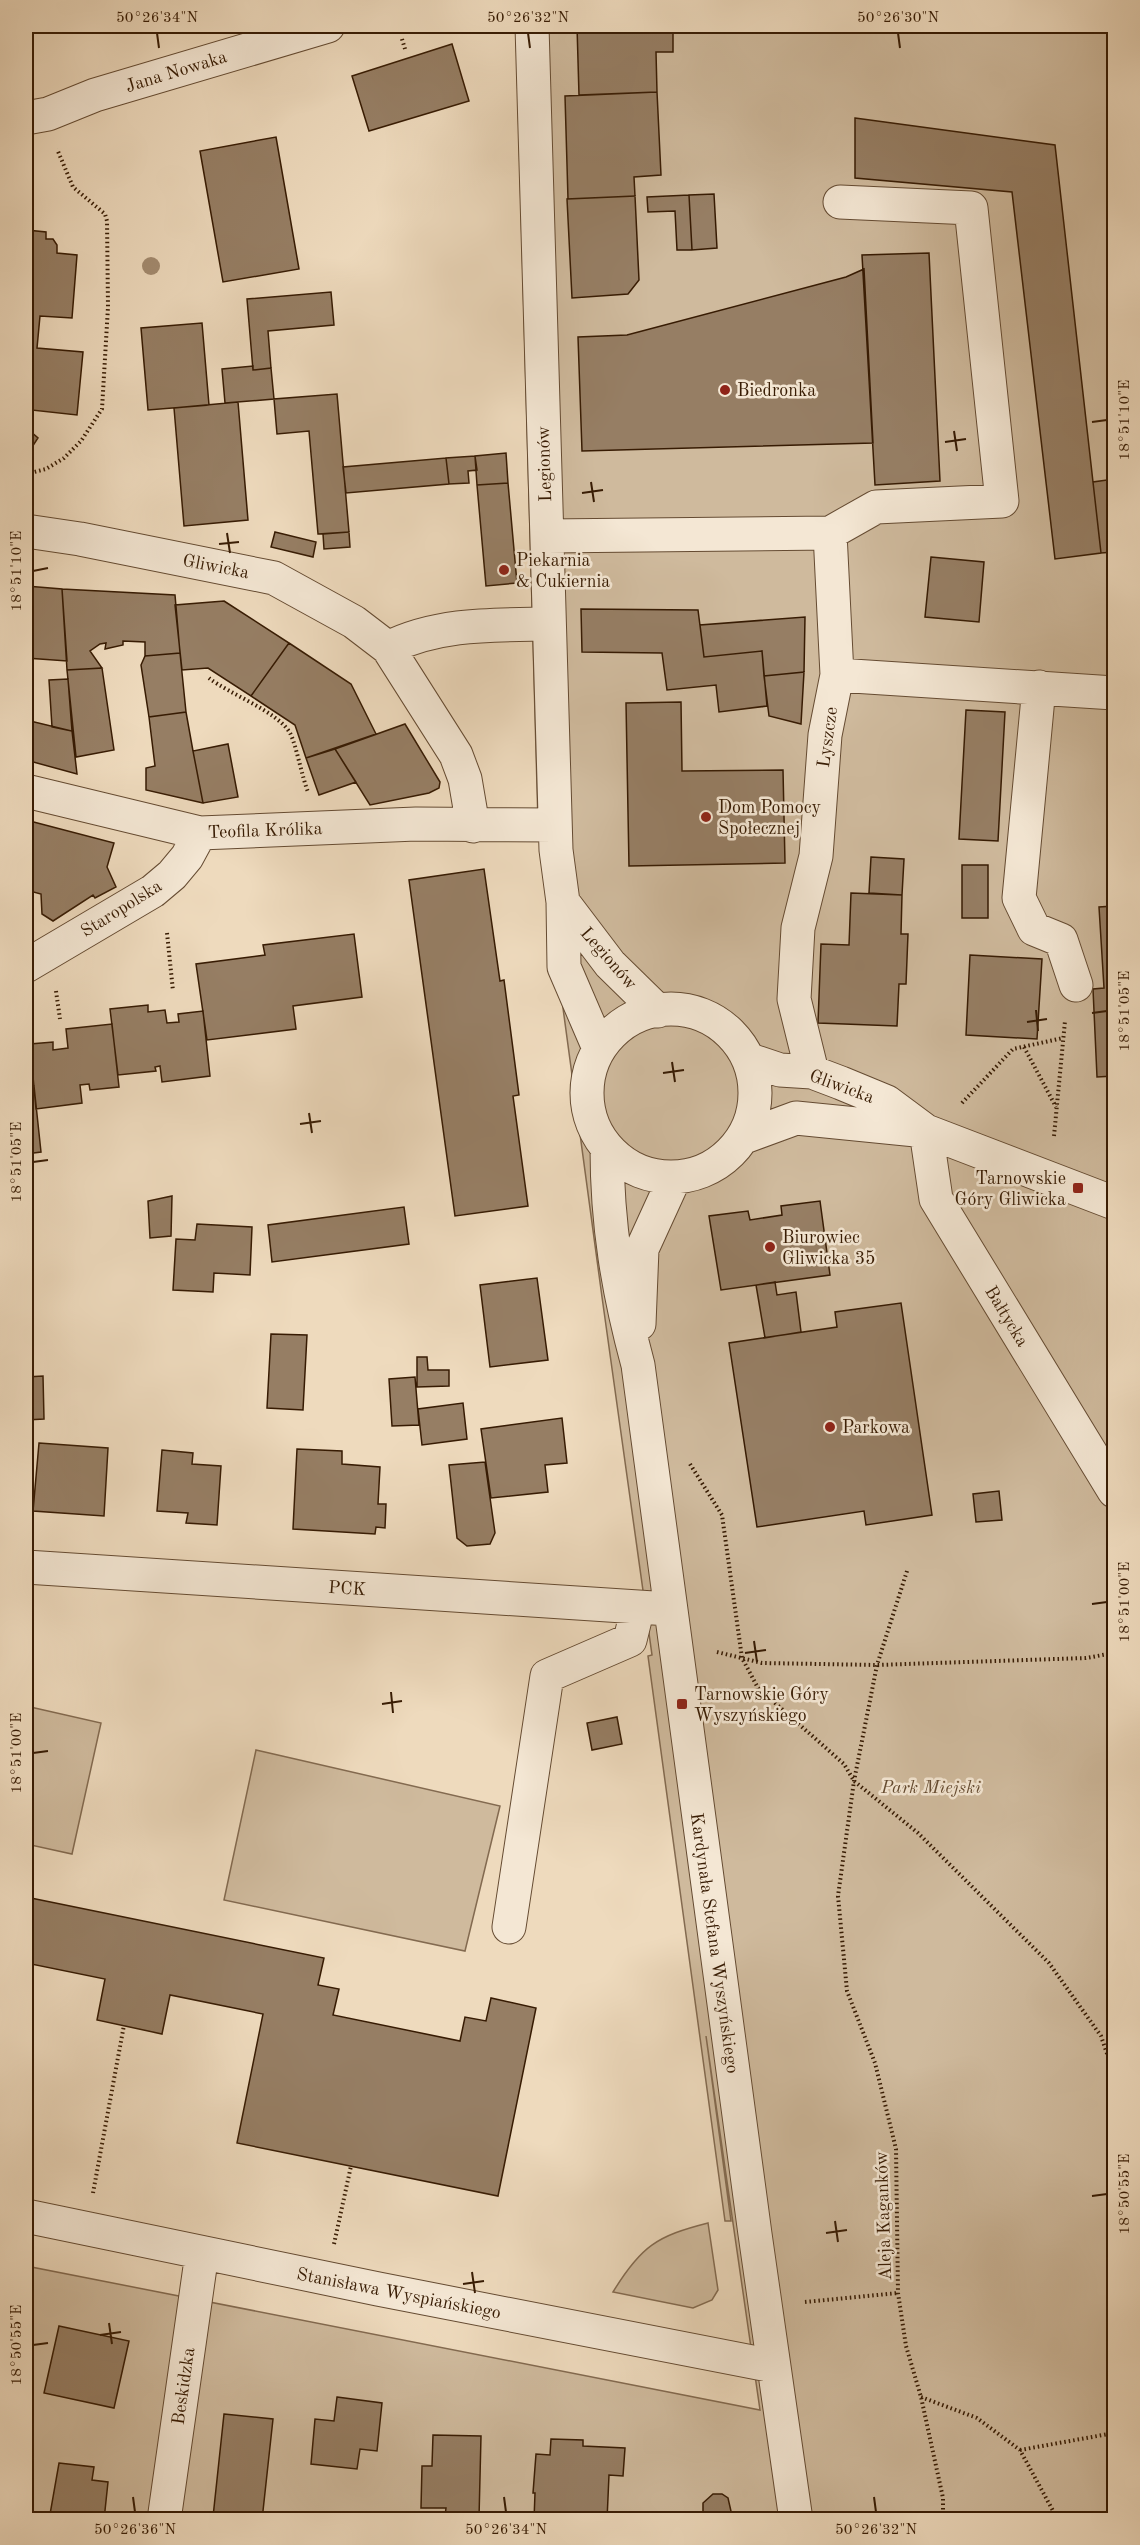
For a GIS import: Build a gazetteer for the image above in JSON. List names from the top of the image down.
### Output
{
  "streets": {
    "street": [
      "Jana Nowaka",
      "Legionów",
      "Gliwicka",
      "Lyszcze",
      "Teofila Królika",
      "Staropolska",
      "Bałtycka",
      "PCK",
      "Kardynała Stefana Wyszyńskiego",
      "Stanisława Wyspiańskiego",
      "Beskidzka"
    ],
    "path": ["Aleja Kaganków"]
  },
  "crossings": [
    ["Legionów", "Gliwicka"],
    ["Legionów", "Kardynała Stefana Wyszyńskiego"],
    ["Gliwicka", "Lyszcze"],
    ["Gliwicka", "Teofila Królika"],
    ["Gliwicka", "Bałtycka"],
    ["Gliwicka", "Kardynała Stefana Wyszyńskiego"],
    ["Teofila Królika", "Staropolska"],
    ["PCK", "Kardynała Stefana Wyszyńskiego"],
    ["Kardynała Stefana Wyszyńskiego", "Stanisława Wyspiańskiego"],
    ["Stanisława Wyspiańskiego", "Beskidzka"]
  ],
  "parks": ["Park Miejski"],
  "places": {
    "other": [
      "Biedronka",
      "Piekarnia & Cukiernia",
      "Dom Pomocy Społecznej",
      "Biurowiec Gliwicka 35",
      "Parkowa"
    ],
    "transit": ["Tarnowskie Góry Gliwicka", "Tarnowskie Góry Wyszyńskiego"]
  },
  "coordinates": [
    "50°26'34\"N",
    "50°26'32\"N",
    "50°26'30\"N",
    "18°51'10\"E",
    "18°51'05\"E",
    "18°51'00\"E",
    "18°50'55\"E",
    "50°26'36\"N"
  ]
}
